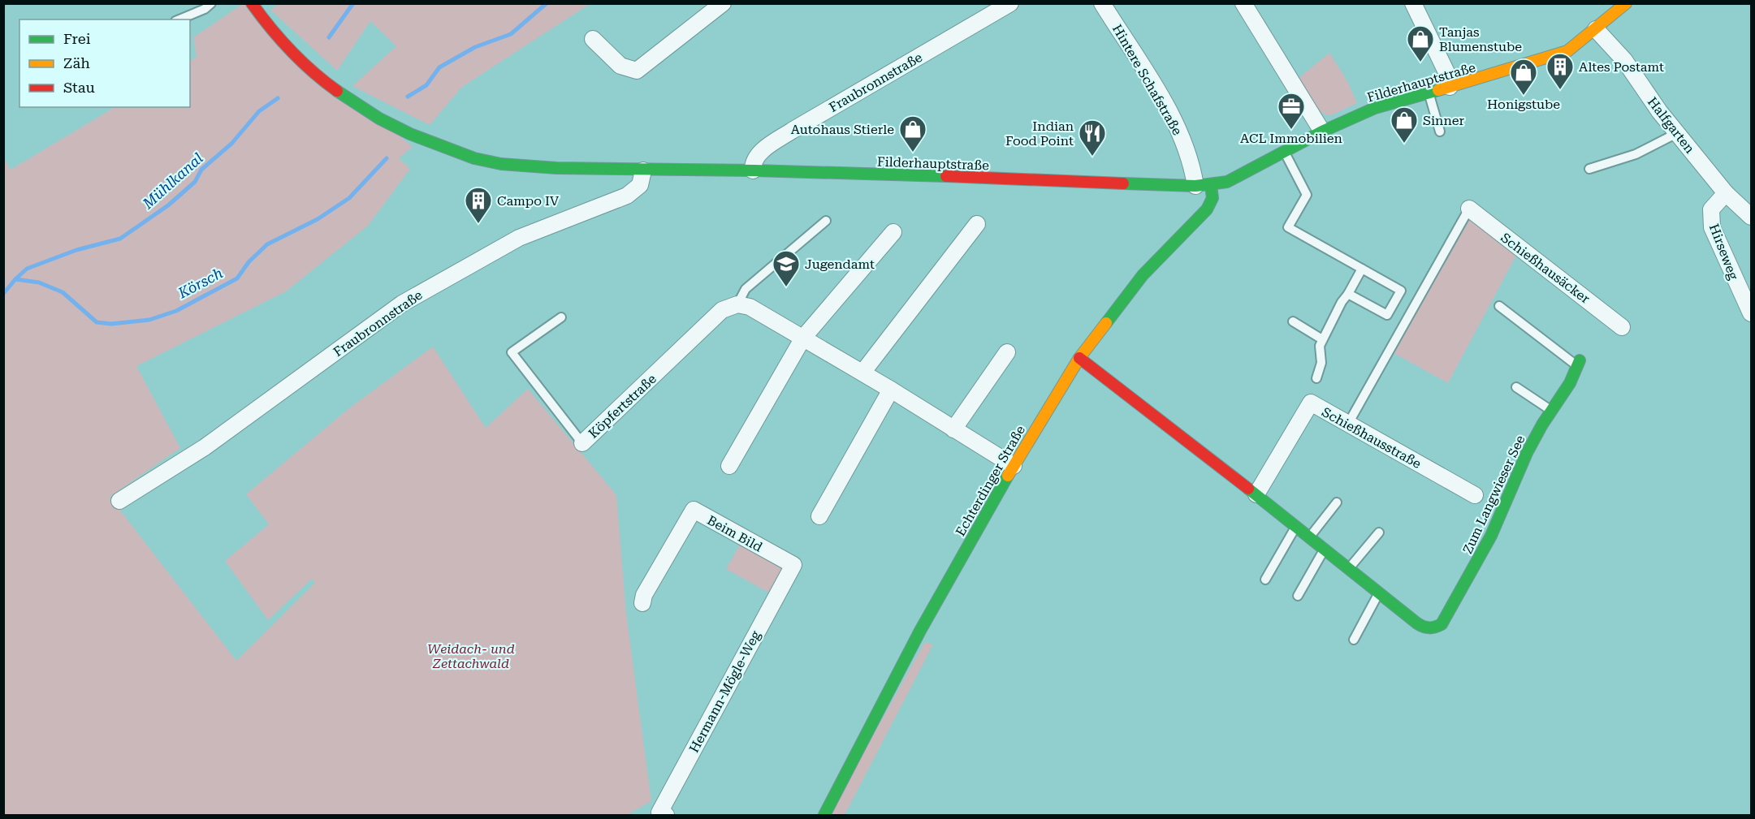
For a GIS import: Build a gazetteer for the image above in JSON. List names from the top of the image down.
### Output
{
  "streets": {
    "street": [
      "Hintere Schafstraße",
      "Fraubronnstraße",
      "Filderhauptstraße",
      "Halfgarten",
      "Hirseweg",
      "Schießhausäcker",
      "Köpfertstraße",
      "Schießhausstraße",
      "Echterdinger Straße",
      "Zum Langwieser See",
      "Beim Bild",
      "Hermann-Mögle-Weg"
    ]
  },
  "crossings": [
    ["Hintere Schafstraße", "Filderhauptstraße"],
    ["Hintere Schafstraße", "Echterdinger Straße"],
    ["Fraubronnstraße", "Filderhauptstraße"],
    ["Filderhauptstraße", "Halfgarten"],
    ["Filderhauptstraße", "Echterdinger Straße"],
    ["Halfgarten", "Hirseweg"],
    ["Beim Bild", "Hermann-Mögle-Weg"]
  ],
  "water": ["Mühlkanal", "Körsch"],
  "parks": ["Weidach- und Zettachwald"],
  "places": {
    "shop": [
      "Tanjas Blumenstube",
      "Honigstube",
      "Sinner",
      "Autohaus Stierle"
    ],
    "building": ["Altes Postamt", "Campo IV"],
    "office": ["ACL Immobilien"],
    "restaurant": ["Indian Food Point"],
    "school or university": ["Jugendamt"]
  },
  "legend": ["Frei", "Zäh", "Stau"]
}
